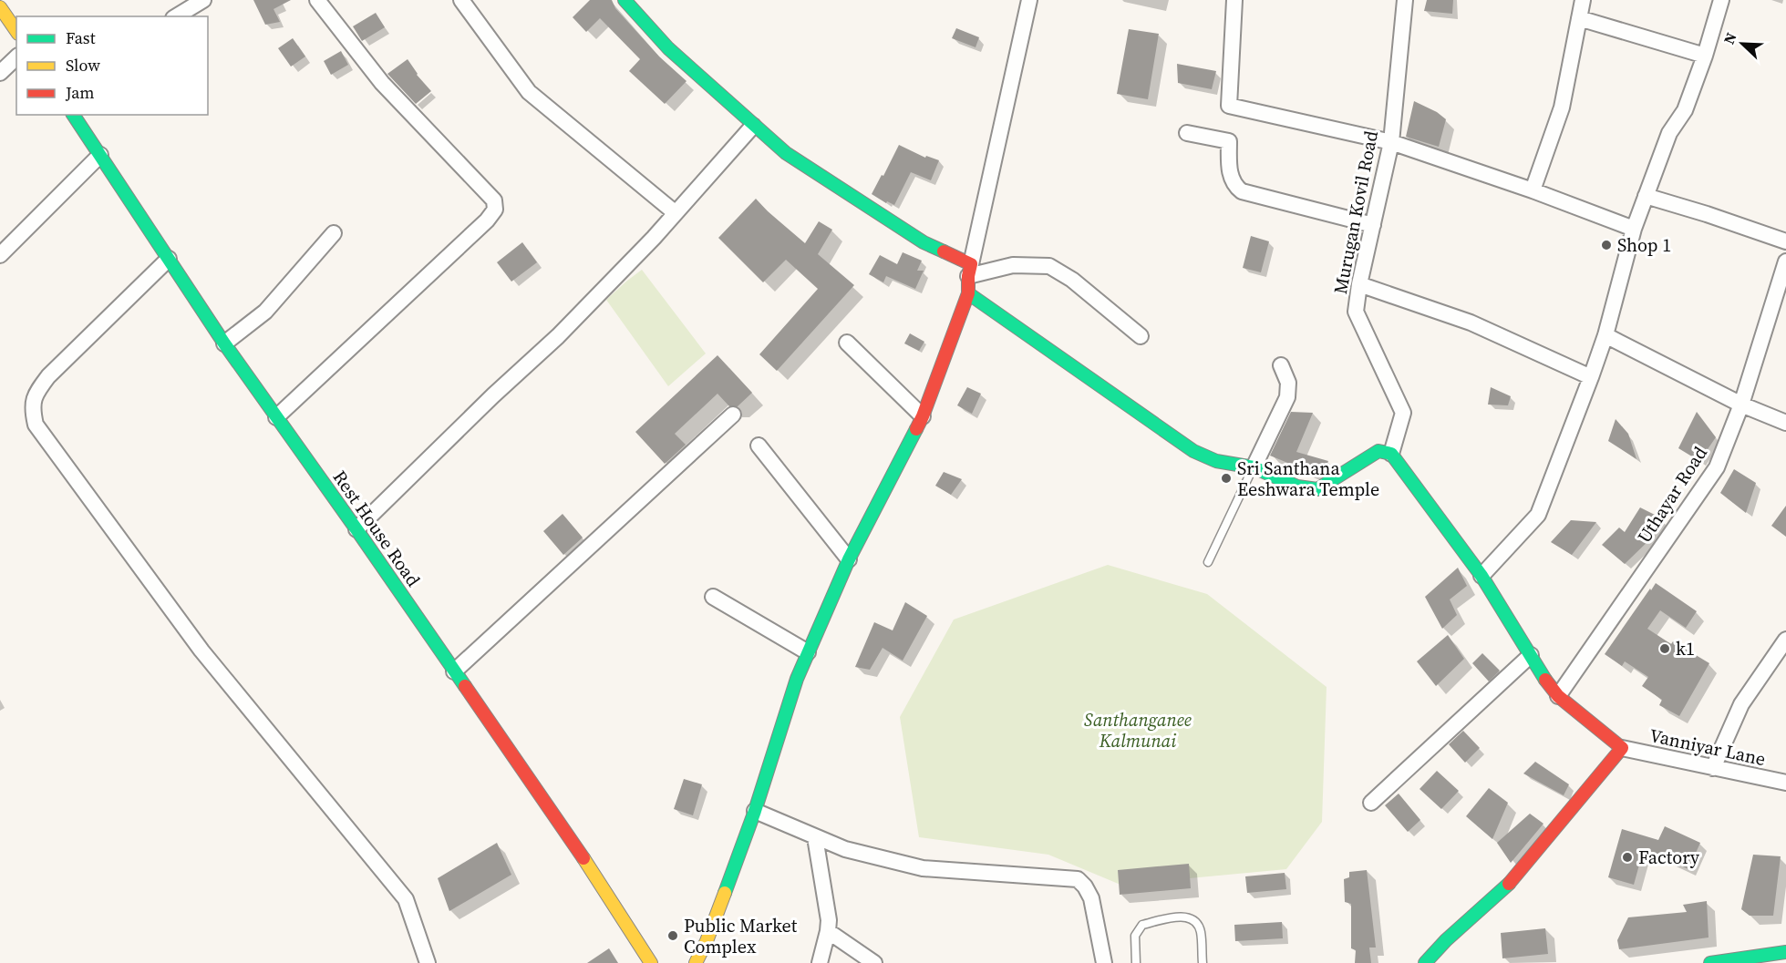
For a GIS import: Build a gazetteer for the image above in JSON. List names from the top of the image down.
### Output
{
  "streets": {
    "main road": ["Rest House Road"],
    "street": ["Murugan Kovil Road", "Uthayar Road", "Vanniyar Lane"]
  },
  "parks": ["Santhanganee Kalmunai"],
  "places": [
    "Shop 1",
    "Sri Santhana Eeshwara Temple",
    "k1",
    "Factory",
    "Public Market Complex"
  ],
  "legend": ["Fast", "Slow", "Jam"],
  "north": "top left"
}
